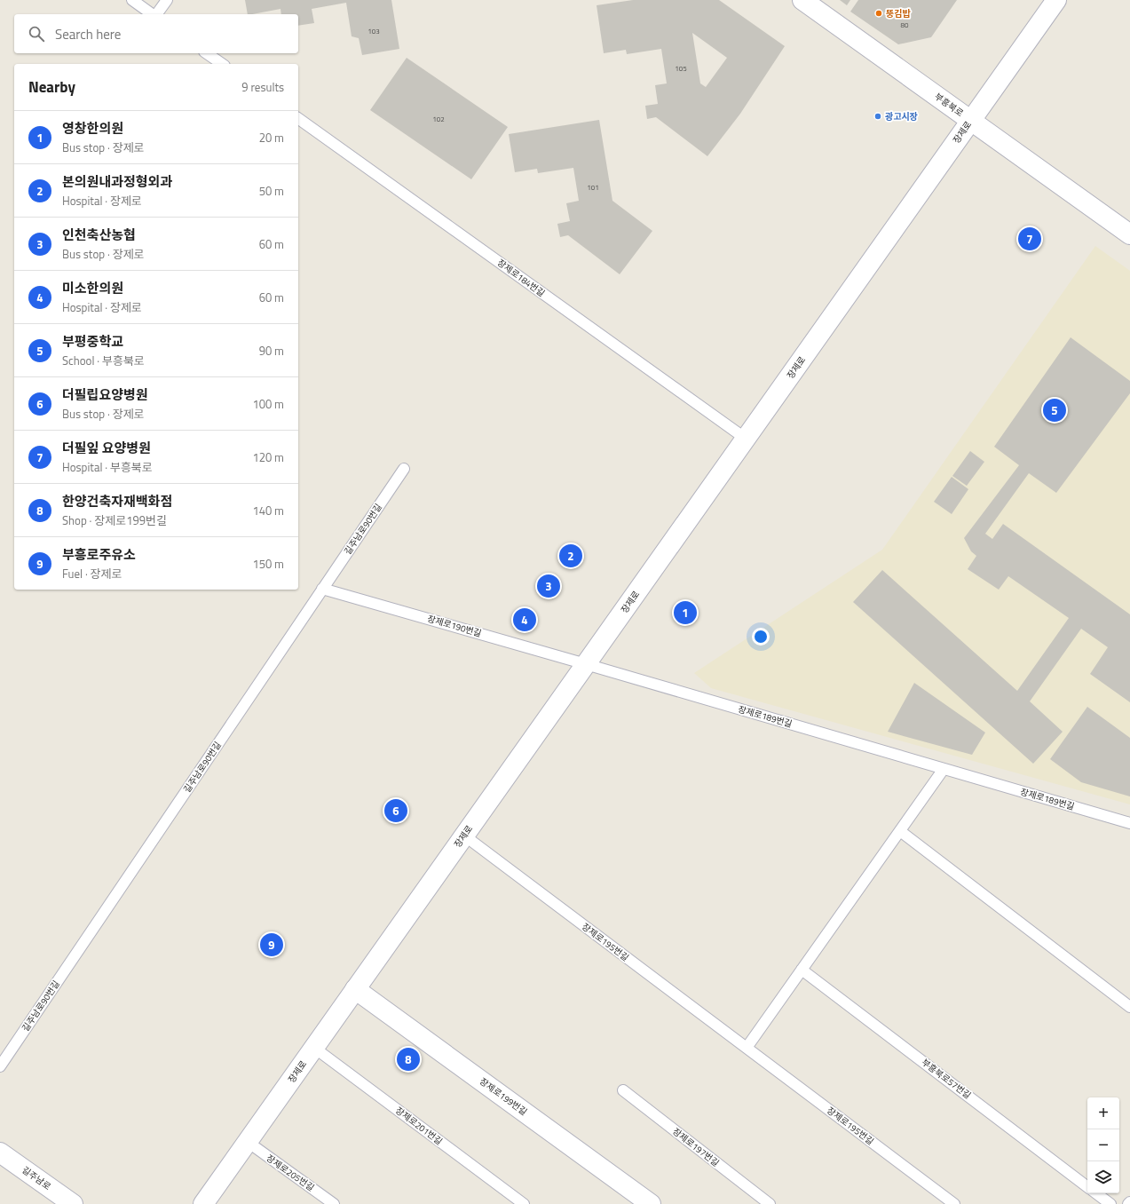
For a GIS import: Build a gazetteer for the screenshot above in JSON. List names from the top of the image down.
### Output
{
  "streets": {
    "main road": [
      "부흥북로",
      "장제로",
      "장제로199번길",
      "길주남로"
    ],
    "lane": [
      "장제로184번길",
      "길주남로90번길",
      "장제로190번길",
      "장제로189번길",
      "장제로195번길",
      "부흥북로57번길",
      "장제로201번길",
      "장제로197번길",
      "장제로205번길"
    ]
  },
  "crossings": [
    ["부흥북로", "장제로"],
    ["장제로", "장제로184번길"],
    ["장제로", "장제로190번길"],
    ["장제로", "장제로189번길"],
    ["장제로", "장제로195번길"],
    ["장제로", "장제로199번길"],
    ["장제로", "장제로201번길"],
    ["장제로", "장제로205번길"],
    ["길주남로90번길", "장제로190번길"],
    ["장제로190번길", "장제로189번길"]
  ],
  "places": ["뚱김밥", "광고시장"],
  "house_numbers": [
    "80",
    "103",
    "105",
    "102",
    "101"
  ],
  "page": {
    "search": "Search here",
    "heading": ["Nearby", "9 results"],
    "list": [
      {
        "mark": "1",
        "name": "영창한의원",
        "note": "Bus stop · 장제로",
        "value": "20 m"
      },
      {
        "mark": "2",
        "name": "본의원내과정형외과",
        "note": "Hospital · 장제로",
        "value": "50 m"
      },
      {
        "mark": "3",
        "name": "인천축산농협",
        "note": "Bus stop · 장제로",
        "value": "60 m"
      },
      {
        "mark": "4",
        "name": "미소한의원",
        "note": "Hospital · 장제로",
        "value": "60 m"
      },
      {
        "mark": "5",
        "name": "부평중학교",
        "note": "School · 부흥북로",
        "value": "90 m"
      },
      {
        "mark": "6",
        "name": "더필립요양병원",
        "note": "Bus stop · 장제로",
        "value": "100 m"
      },
      {
        "mark": "7",
        "name": "더필잎 요양병원",
        "note": "Hospital · 부흥북로",
        "value": "120 m"
      },
      {
        "mark": "8",
        "name": "한양건축자재백화점",
        "note": "Shop · 장제로199번길",
        "value": "140 m"
      },
      {
        "mark": "9",
        "name": "부흥로주유소",
        "note": "Fuel · 장제로",
        "value": "150 m"
      }
    ],
    "pins": [
      "7",
      "5",
      "2",
      "3",
      "1",
      "4",
      "6",
      "9",
      "8"
    ],
    "map_buttons": ["+", "−"]
  }
}
